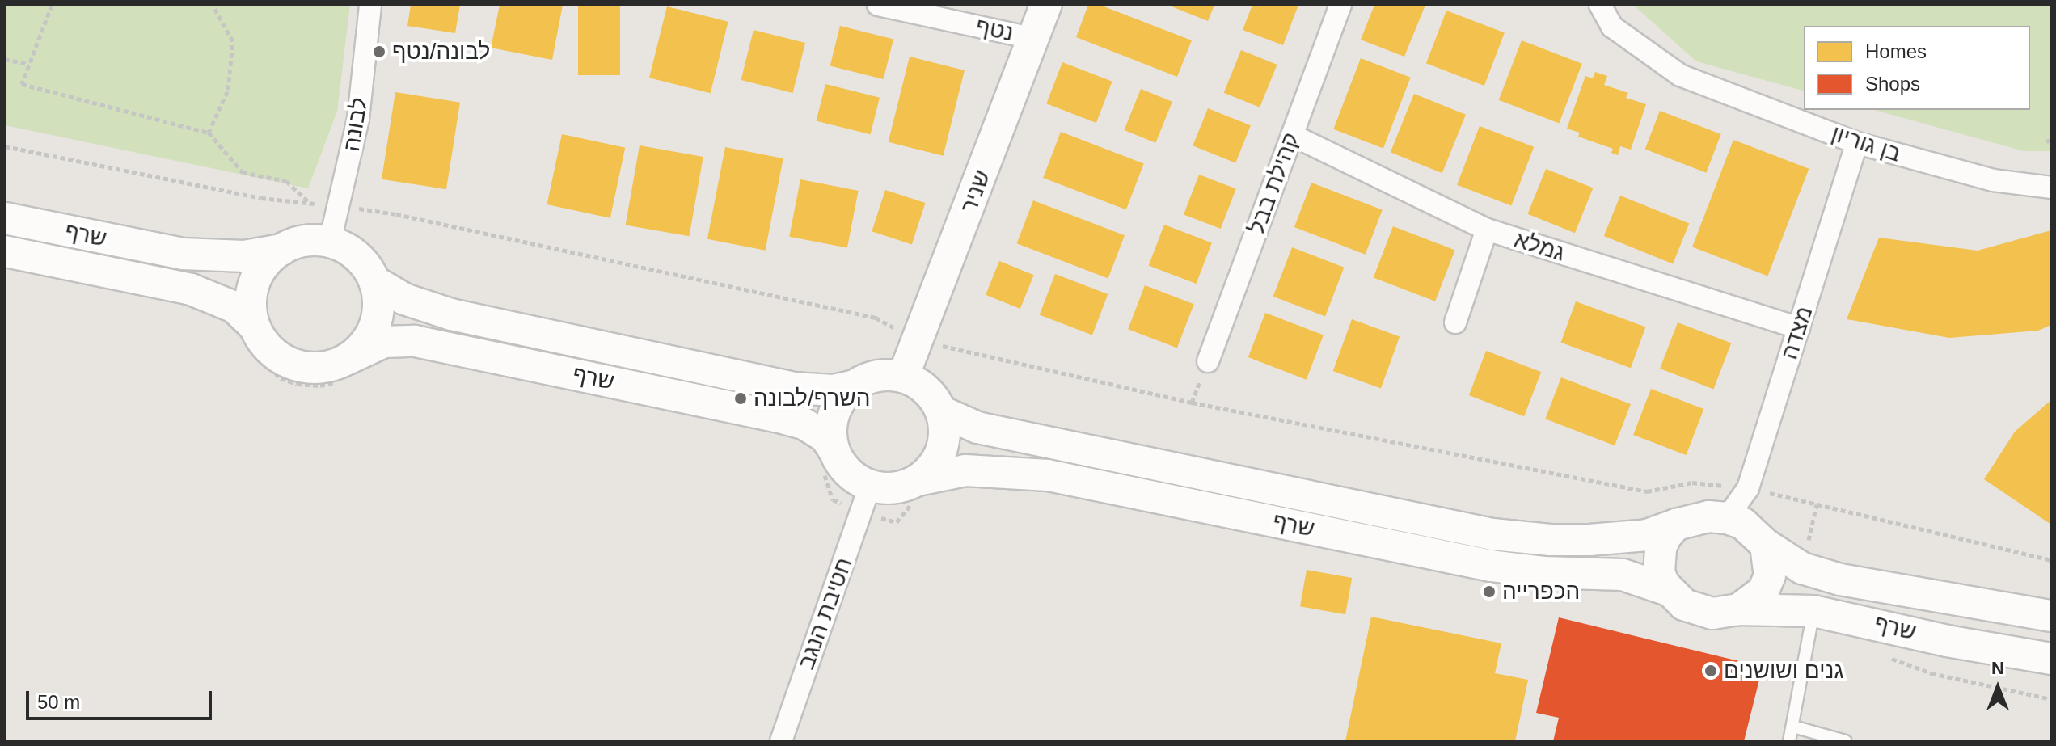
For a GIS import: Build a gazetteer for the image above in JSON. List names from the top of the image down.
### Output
{
  "streets": {
    "street": [
      "נטף",
      "לבונה",
      "בן גוריון",
      "קהילת בבל",
      "שניר",
      "שרף",
      "גמלא",
      "מצדה",
      "חטיבת הנגב"
    ]
  },
  "crossings": [
    ["נטף", "שניר"],
    ["לבונה", "שרף"],
    ["בן גוריון", "מצדה"],
    ["קהילת בבל", "גמלא"],
    ["שניר", "שרף"],
    ["שניר", "חטיבת הנגב"],
    ["שרף", "מצדה"],
    ["שרף", "חטיבת הנגב"],
    ["גמלא", "מצדה"]
  ],
  "places": [
    "לבונה/נטף",
    "השרף/לבונה",
    "הכפרייה",
    "גנים ושושנים"
  ],
  "legend": ["Homes", "Shops"],
  "scale_bar": "50 m",
  "north": "top"
}
